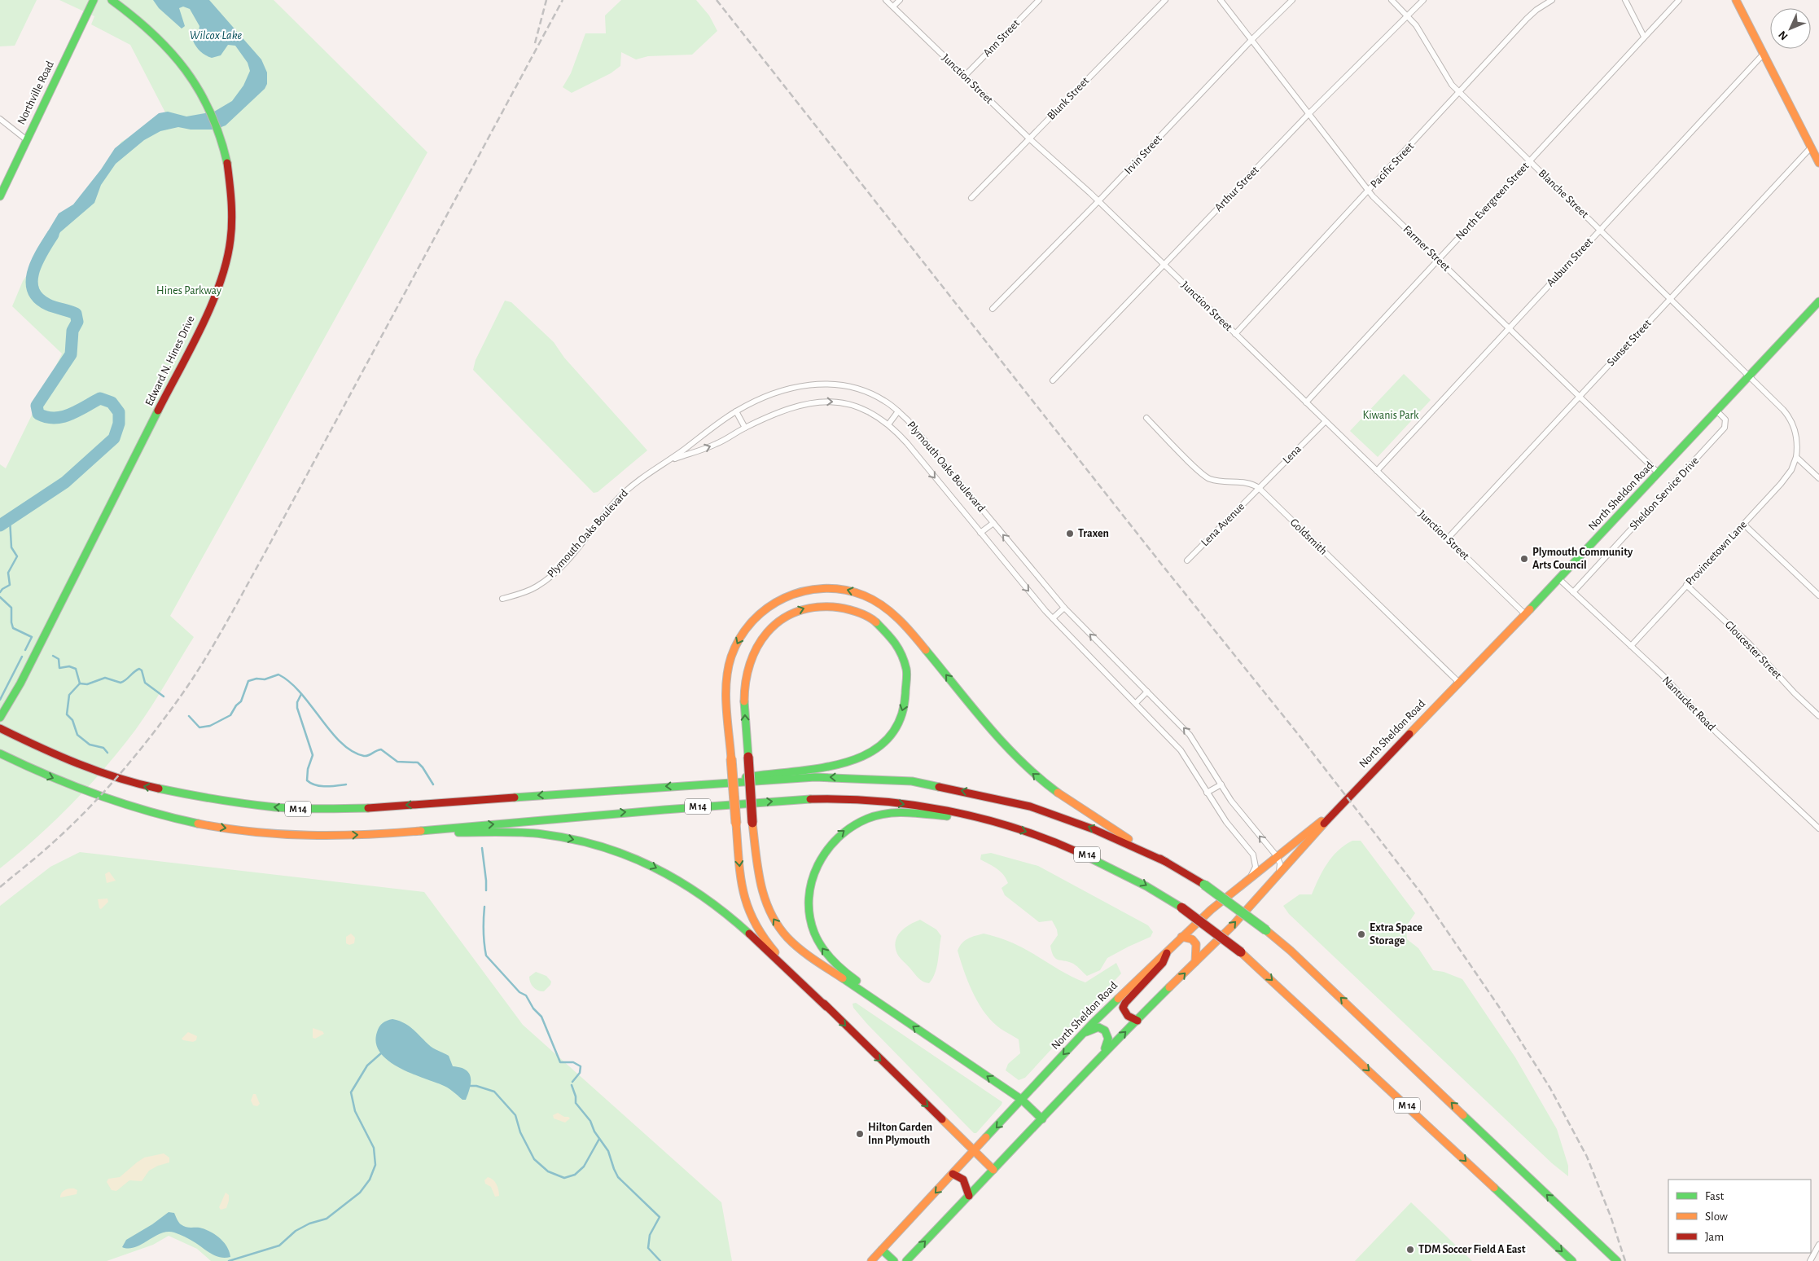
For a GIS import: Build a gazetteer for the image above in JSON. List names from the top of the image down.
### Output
{
  "streets": {
    "main road": [
      "Northville Road",
      "Edward N. Hines Drive",
      "North Sheldon Road",
      "M 14"
    ],
    "street": [
      "Ann Street",
      "Junction Street",
      "Blunk Street",
      "Irvin Street",
      "Pacific Street",
      "Arthur Street",
      "Blanche Street",
      "North Evergreen Street",
      "Farmer Street",
      "Auburn Street",
      "Sunset Street",
      "Lena",
      "Plymouth Oaks Boulevard",
      "Sheldon Service Drive",
      "Lena Avenue",
      "Goldsmith",
      "Provincetown Lane",
      "Gloucester Street",
      "Nantucket Road"
    ]
  },
  "crossings": [
    ["Ann Street", "Junction Street"],
    ["Junction Street", "Blunk Street"],
    ["Junction Street", "Irvin Street"],
    ["Junction Street", "Pacific Street"],
    ["Junction Street", "Arthur Street"],
    ["Junction Street", "North Evergreen Street"],
    ["Junction Street", "Auburn Street"],
    ["Junction Street", "Sunset Street"],
    ["Junction Street", "Lena"],
    ["Junction Street", "North Sheldon Road"],
    ["Irvin Street", "Farmer Street"],
    ["Pacific Street", "Blanche Street"],
    ["Pacific Street", "Farmer Street"],
    ["Arthur Street", "Blanche Street"],
    ["Arthur Street", "Farmer Street"],
    ["Blanche Street", "North Evergreen Street"],
    ["Blanche Street", "Auburn Street"],
    ["Blanche Street", "Sunset Street"],
    ["Blanche Street", "North Sheldon Road"],
    ["Blanche Street", "Provincetown Lane"],
    ["North Evergreen Street", "Farmer Street"],
    ["Farmer Street", "Auburn Street"],
    ["Farmer Street", "Sunset Street"],
    ["Farmer Street", "North Sheldon Road"],
    ["Lena", "Lena Avenue"],
    ["Lena", "Goldsmith"],
    ["Plymouth Oaks Boulevard", "North Sheldon Road"],
    ["Sheldon Service Drive", "North Sheldon Road"],
    ["Sheldon Service Drive", "Nantucket Road"],
    ["North Sheldon Road", "Goldsmith"],
    ["North Sheldon Road", "Nantucket Road"],
    ["Lena Avenue", "Goldsmith"],
    ["Provincetown Lane", "Gloucester Street"],
    ["Provincetown Lane", "Nantucket Road"]
  ],
  "water": ["Wilcox Lake"],
  "parks": ["Hines Parkway", "Kiwanis Park"],
  "places": [
    "Traxen",
    "Plymouth Community Arts Council",
    "Extra Space Storage",
    "Hilton Garden Inn Plymouth",
    "TDM Soccer Field A East"
  ],
  "legend": ["Fast", "Slow", "Jam"],
  "north": "bottom left"
}
